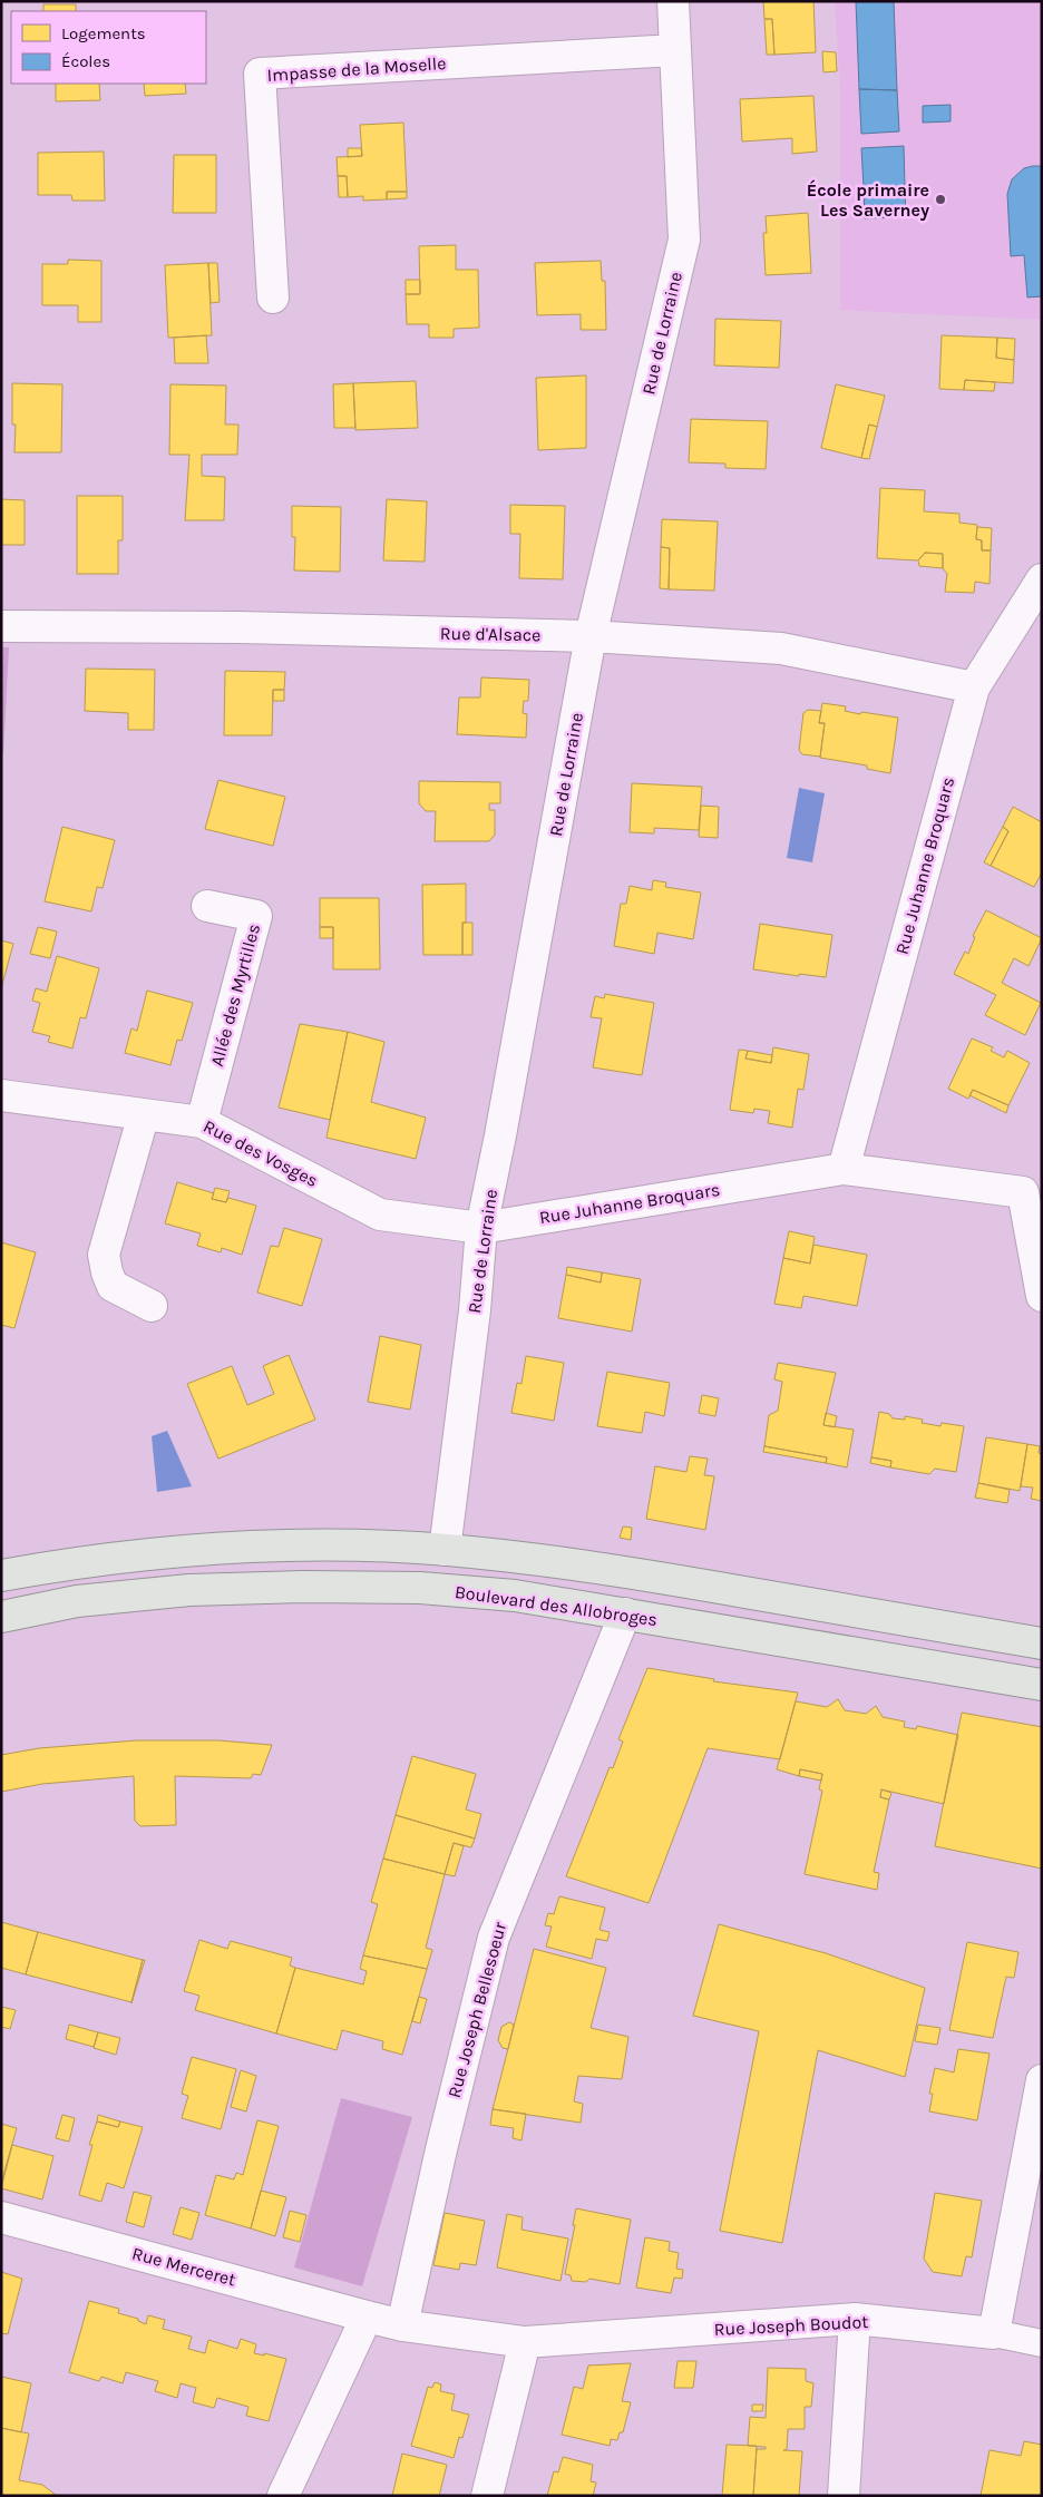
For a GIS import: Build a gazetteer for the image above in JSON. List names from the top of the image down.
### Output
{
  "streets": {
    "main road": ["Boulevard des Allobroges"],
    "street": [
      "Impasse de la Moselle",
      "Rue de Lorraine",
      "Rue d'Alsace",
      "Rue Juhanne Broquars",
      "Allée des Myrtilles",
      "Rue des Vosges",
      "Rue Joseph Bellesoeur",
      "Rue Merceret",
      "Rue Joseph Boudot"
    ]
  },
  "crossings": [
    ["Impasse de la Moselle", "Rue de Lorraine"],
    ["Rue de Lorraine", "Rue d'Alsace"],
    ["Rue de Lorraine", "Rue Juhanne Broquars"],
    ["Rue de Lorraine", "Rue des Vosges"],
    ["Rue d'Alsace", "Rue Juhanne Broquars"],
    ["Rue Juhanne Broquars", "Rue des Vosges"],
    ["Allée des Myrtilles", "Rue des Vosges"],
    ["Boulevard des Allobroges", "Rue Joseph Bellesoeur"],
    ["Rue Joseph Bellesoeur", "Rue Joseph Boudot"],
    ["Rue Merceret", "Rue Joseph Boudot"]
  ],
  "places": ["École primaire Les Saverney"],
  "legend": ["Logements", "Écoles"]
}
